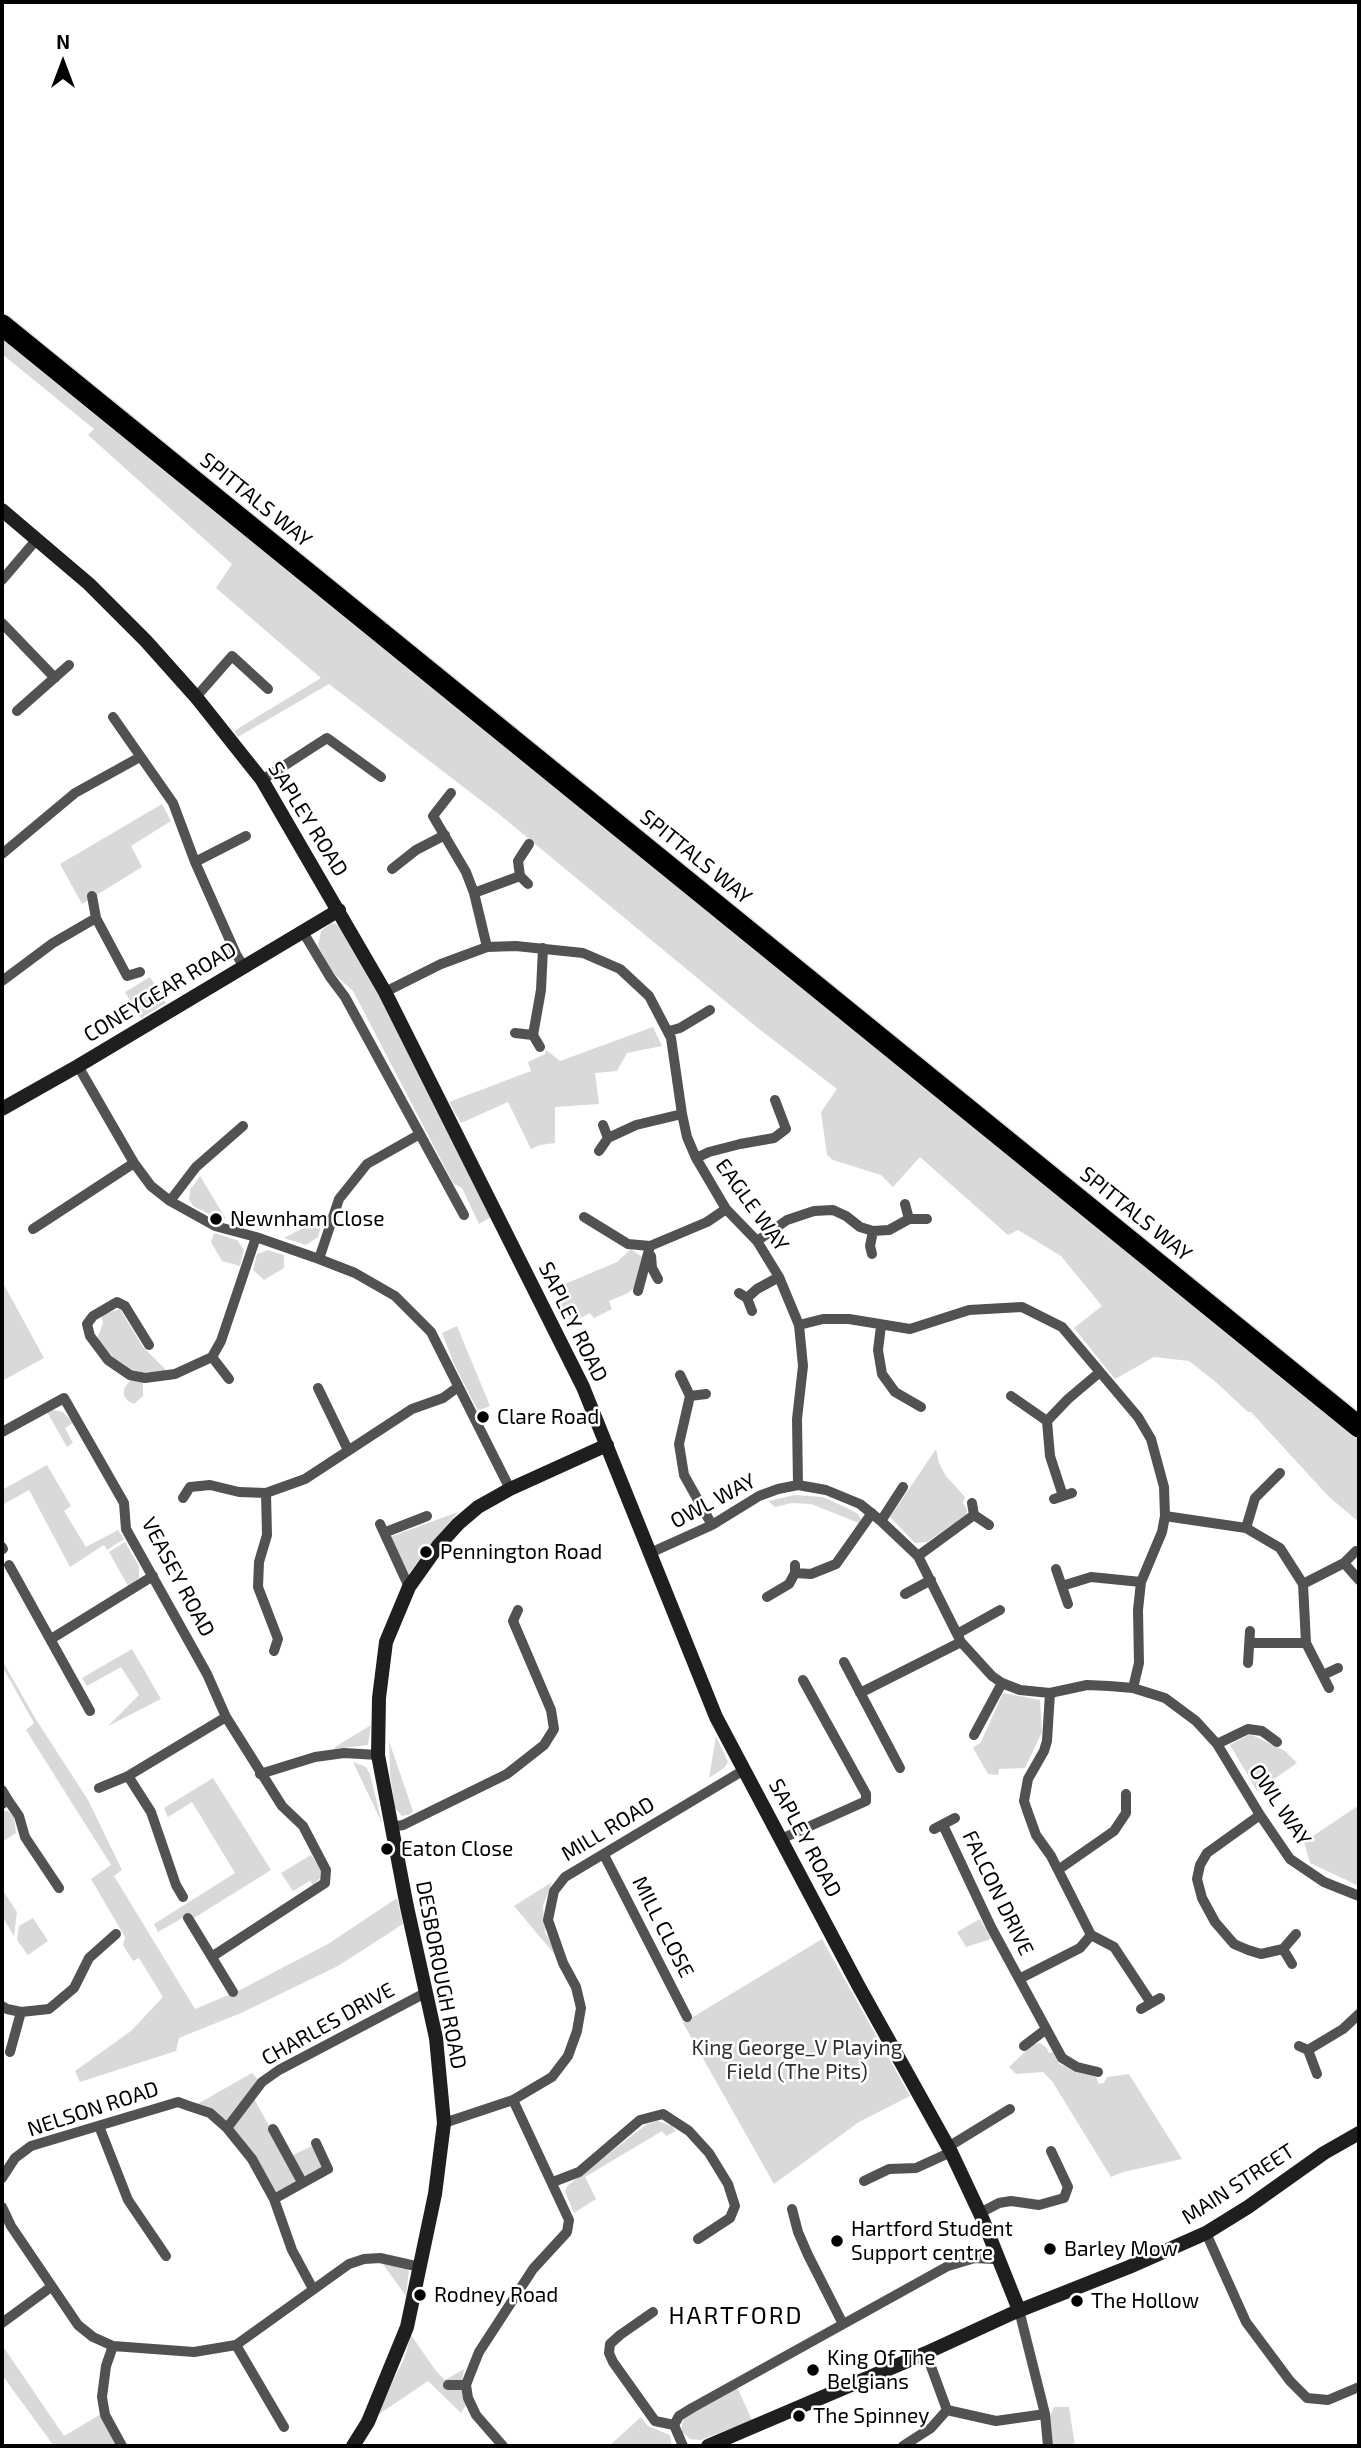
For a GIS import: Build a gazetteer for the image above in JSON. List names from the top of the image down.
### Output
{
  "streets": {
    "highway": ["SPITTALS WAY"],
    "street": [
      "SAPLEY ROAD",
      "CONEYGEAR ROAD",
      "EAGLE WAY",
      "OWL WAY",
      "VEASEY ROAD",
      "MILL ROAD",
      "FALCON DRIVE",
      "MILL CLOSE",
      "DESBOROUGH ROAD",
      "CHARLES DRIVE",
      "NELSON ROAD",
      "MAIN STREET"
    ]
  },
  "crossings": [
    ["SAPLEY ROAD", "CONEYGEAR ROAD"],
    ["SAPLEY ROAD", "EAGLE WAY"],
    ["SAPLEY ROAD", "OWL WAY"],
    ["SAPLEY ROAD", "MILL ROAD"],
    ["SAPLEY ROAD", "DESBOROUGH ROAD"],
    ["SAPLEY ROAD", "MAIN STREET"],
    ["EAGLE WAY", "OWL WAY"],
    ["MILL ROAD", "MILL CLOSE"],
    ["MILL ROAD", "DESBOROUGH ROAD"],
    ["DESBOROUGH ROAD", "CHARLES DRIVE"],
    ["CHARLES DRIVE", "NELSON ROAD"]
  ],
  "districts": ["HARTFORD"],
  "parks": ["King George_V Playing Field (The Pits)"],
  "places": [
    "Newnham Close",
    "Clare Road",
    "Pennington Road",
    "Eaton Close",
    "Hartford Student Support centre",
    "Barley Mow",
    "Rodney Road",
    "The Hollow",
    "King Of The Belgians",
    "The Spinney"
  ],
  "north": "top"
}
